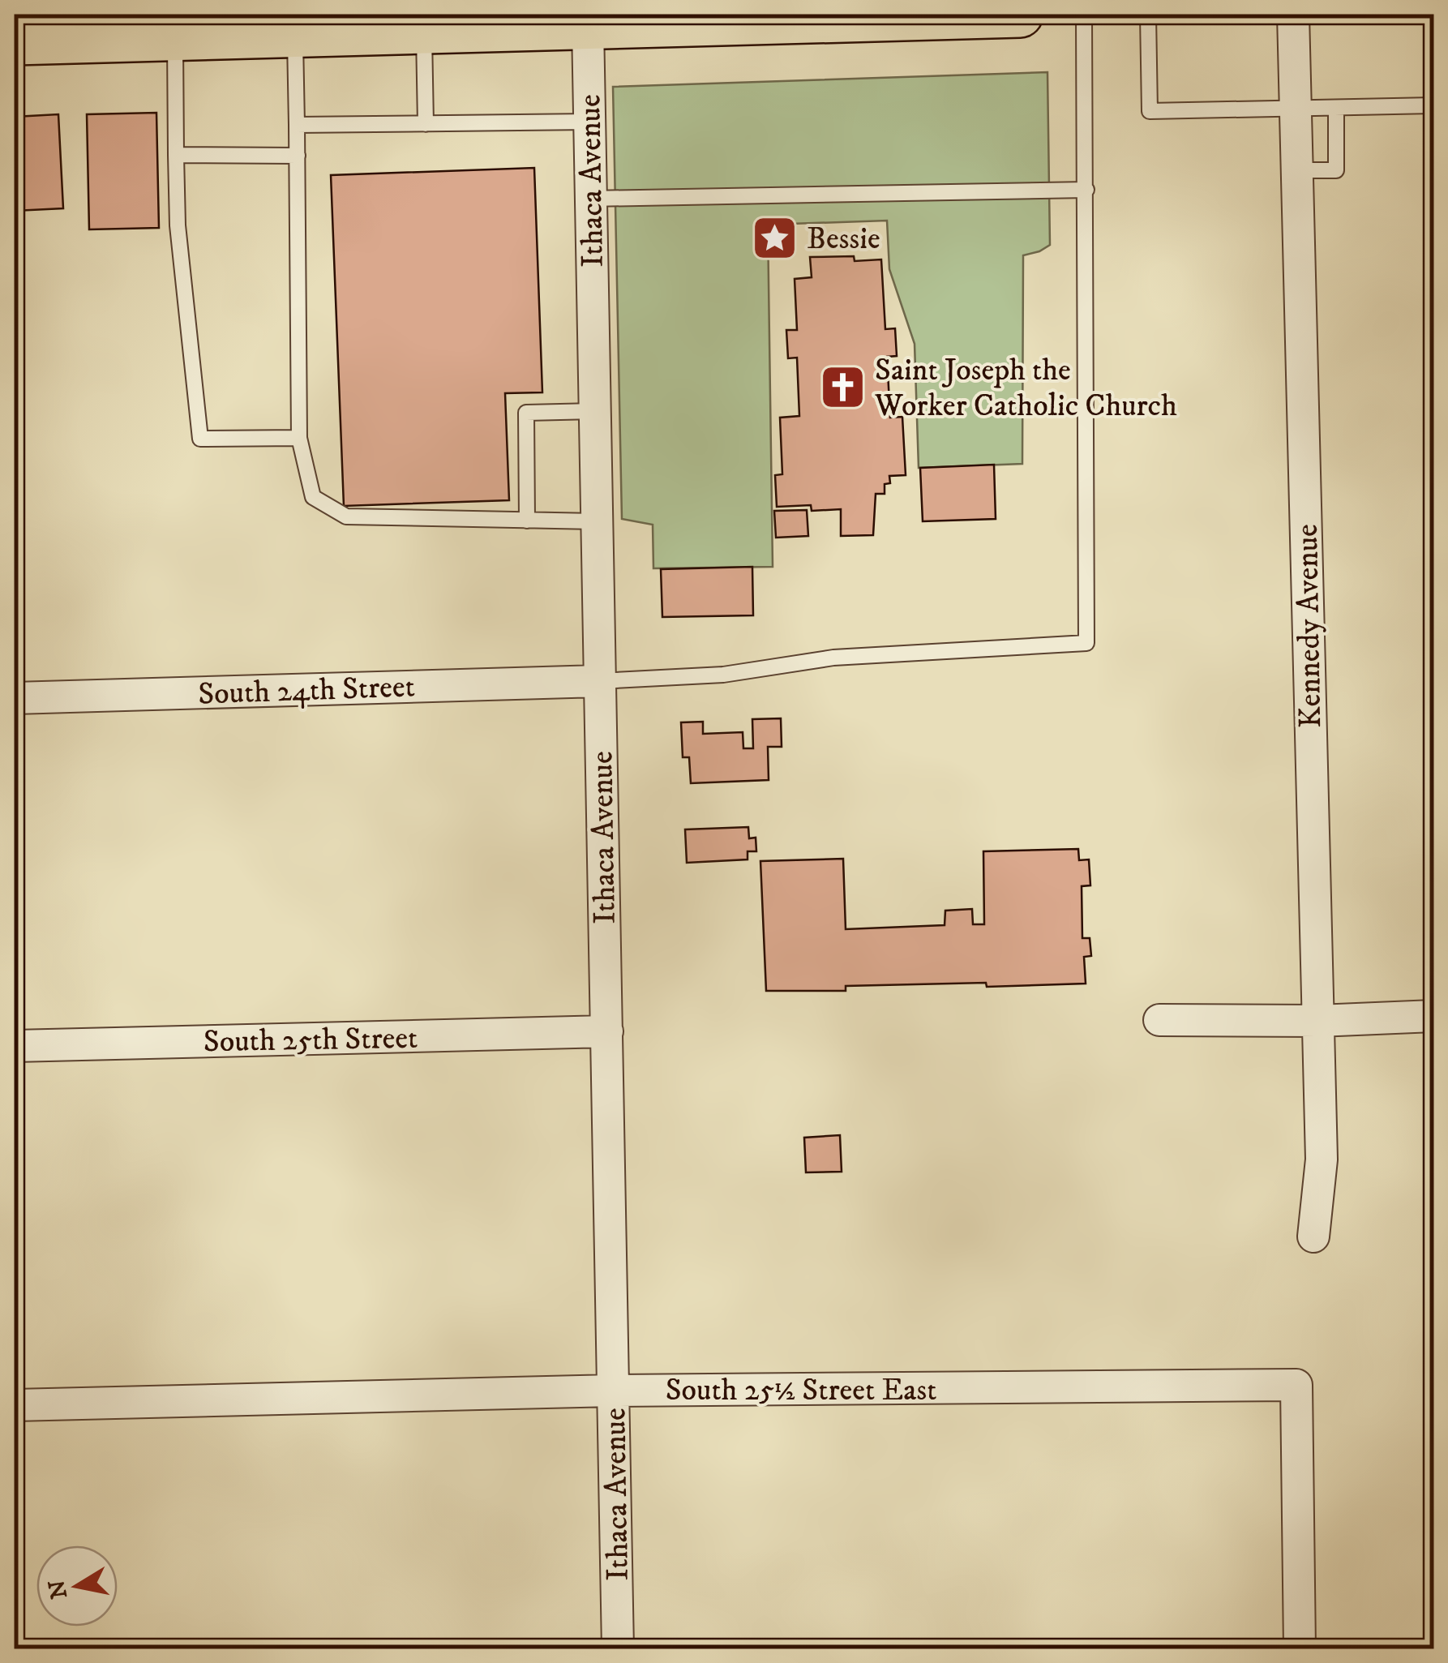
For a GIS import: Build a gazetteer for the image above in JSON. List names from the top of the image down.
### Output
{
  "streets": {
    "street": [
      "Ithaca Avenue",
      "Kennedy Avenue",
      "South 24th Street",
      "South 25th Street",
      "South 25½ Street East"
    ]
  },
  "crossings": [
    ["Ithaca Avenue", "South 24th Street"],
    ["Ithaca Avenue", "South 25th Street"],
    ["Ithaca Avenue", "South 25½ Street East"]
  ],
  "places": {
    "place": ["Bessie"],
    "church": ["Saint Joseph the Worker Catholic Church"]
  },
  "north": "left"
}
